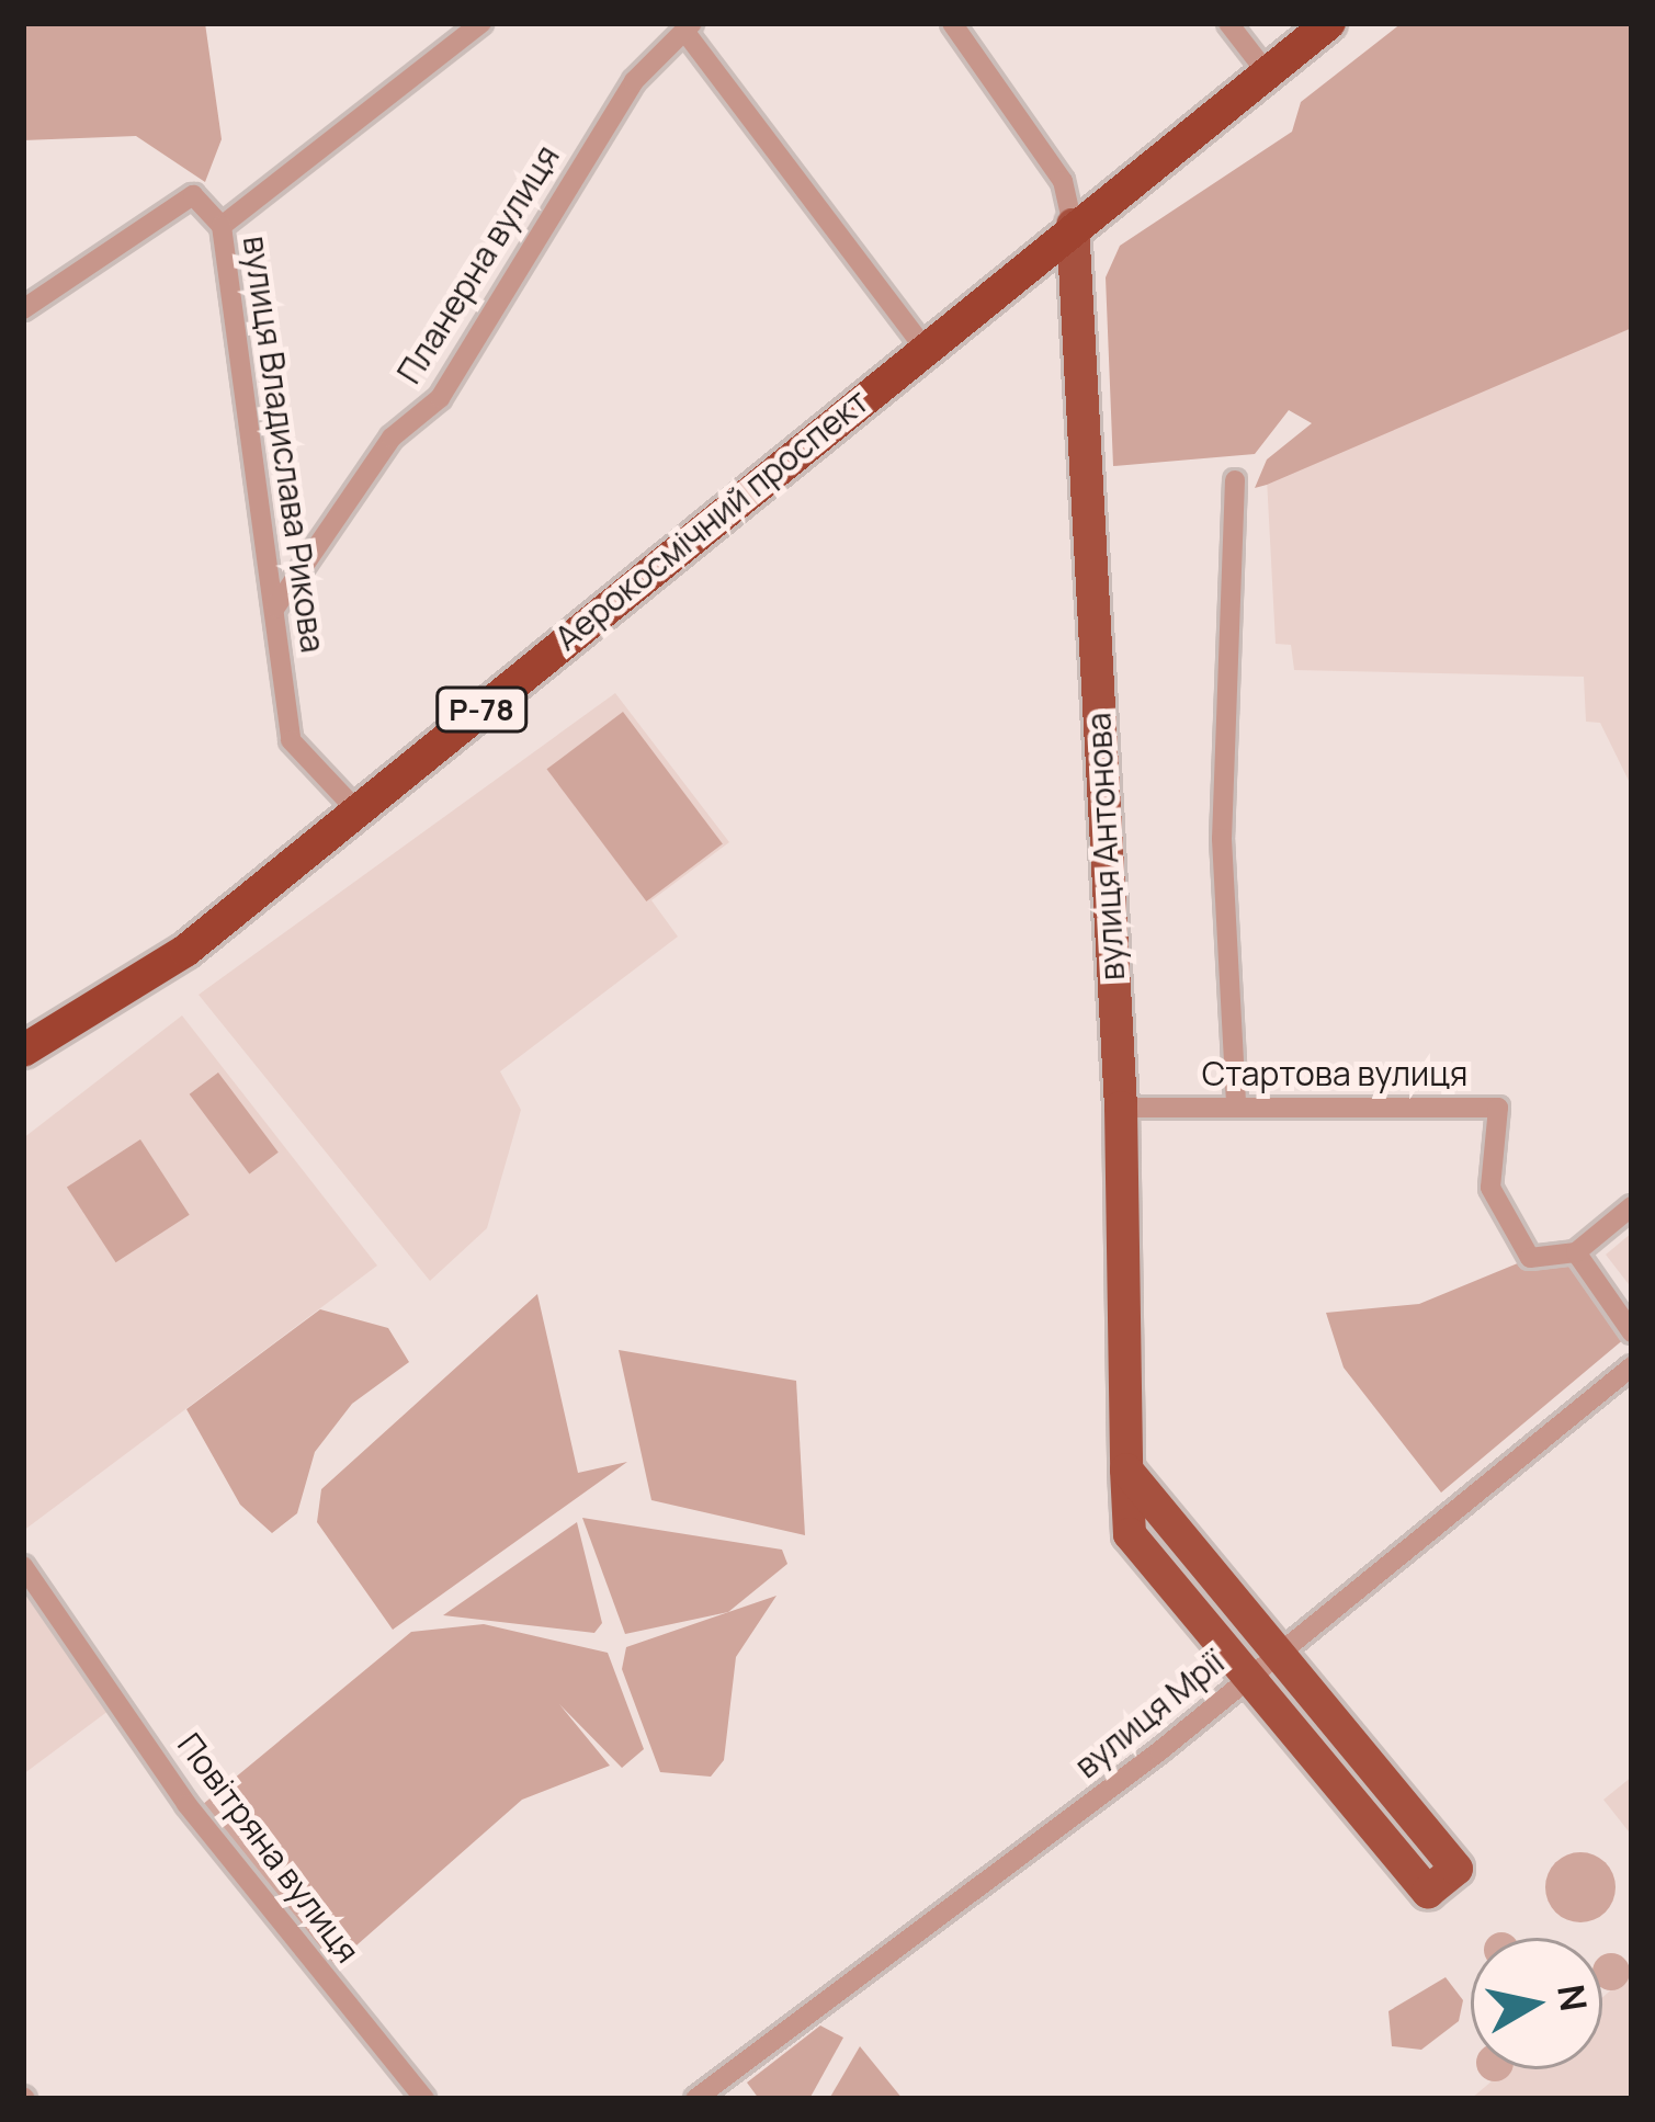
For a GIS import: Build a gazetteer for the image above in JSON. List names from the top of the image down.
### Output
{
  "streets": {
    "highway": ["Аерокосмічний проспект", "Р-78"],
    "main road": ["вулиця Антонова"],
    "street": [
      "Планерна вулиця",
      "вулиця Владислава Рикова",
      "Стартова вулиця",
      "вулиця Мрії",
      "Повітряна вулиця"
    ]
  },
  "crossings": [
    ["Планерна вулиця", "вулиця Владислава Рикова"],
    ["вулиця Владислава Рикова", "Аерокосмічний проспект"],
    ["Аерокосмічний проспект", "вулиця Антонова"],
    ["вулиця Антонова", "Стартова вулиця"],
    ["вулиця Антонова", "вулиця Мрії"]
  ],
  "north": "right"
}
